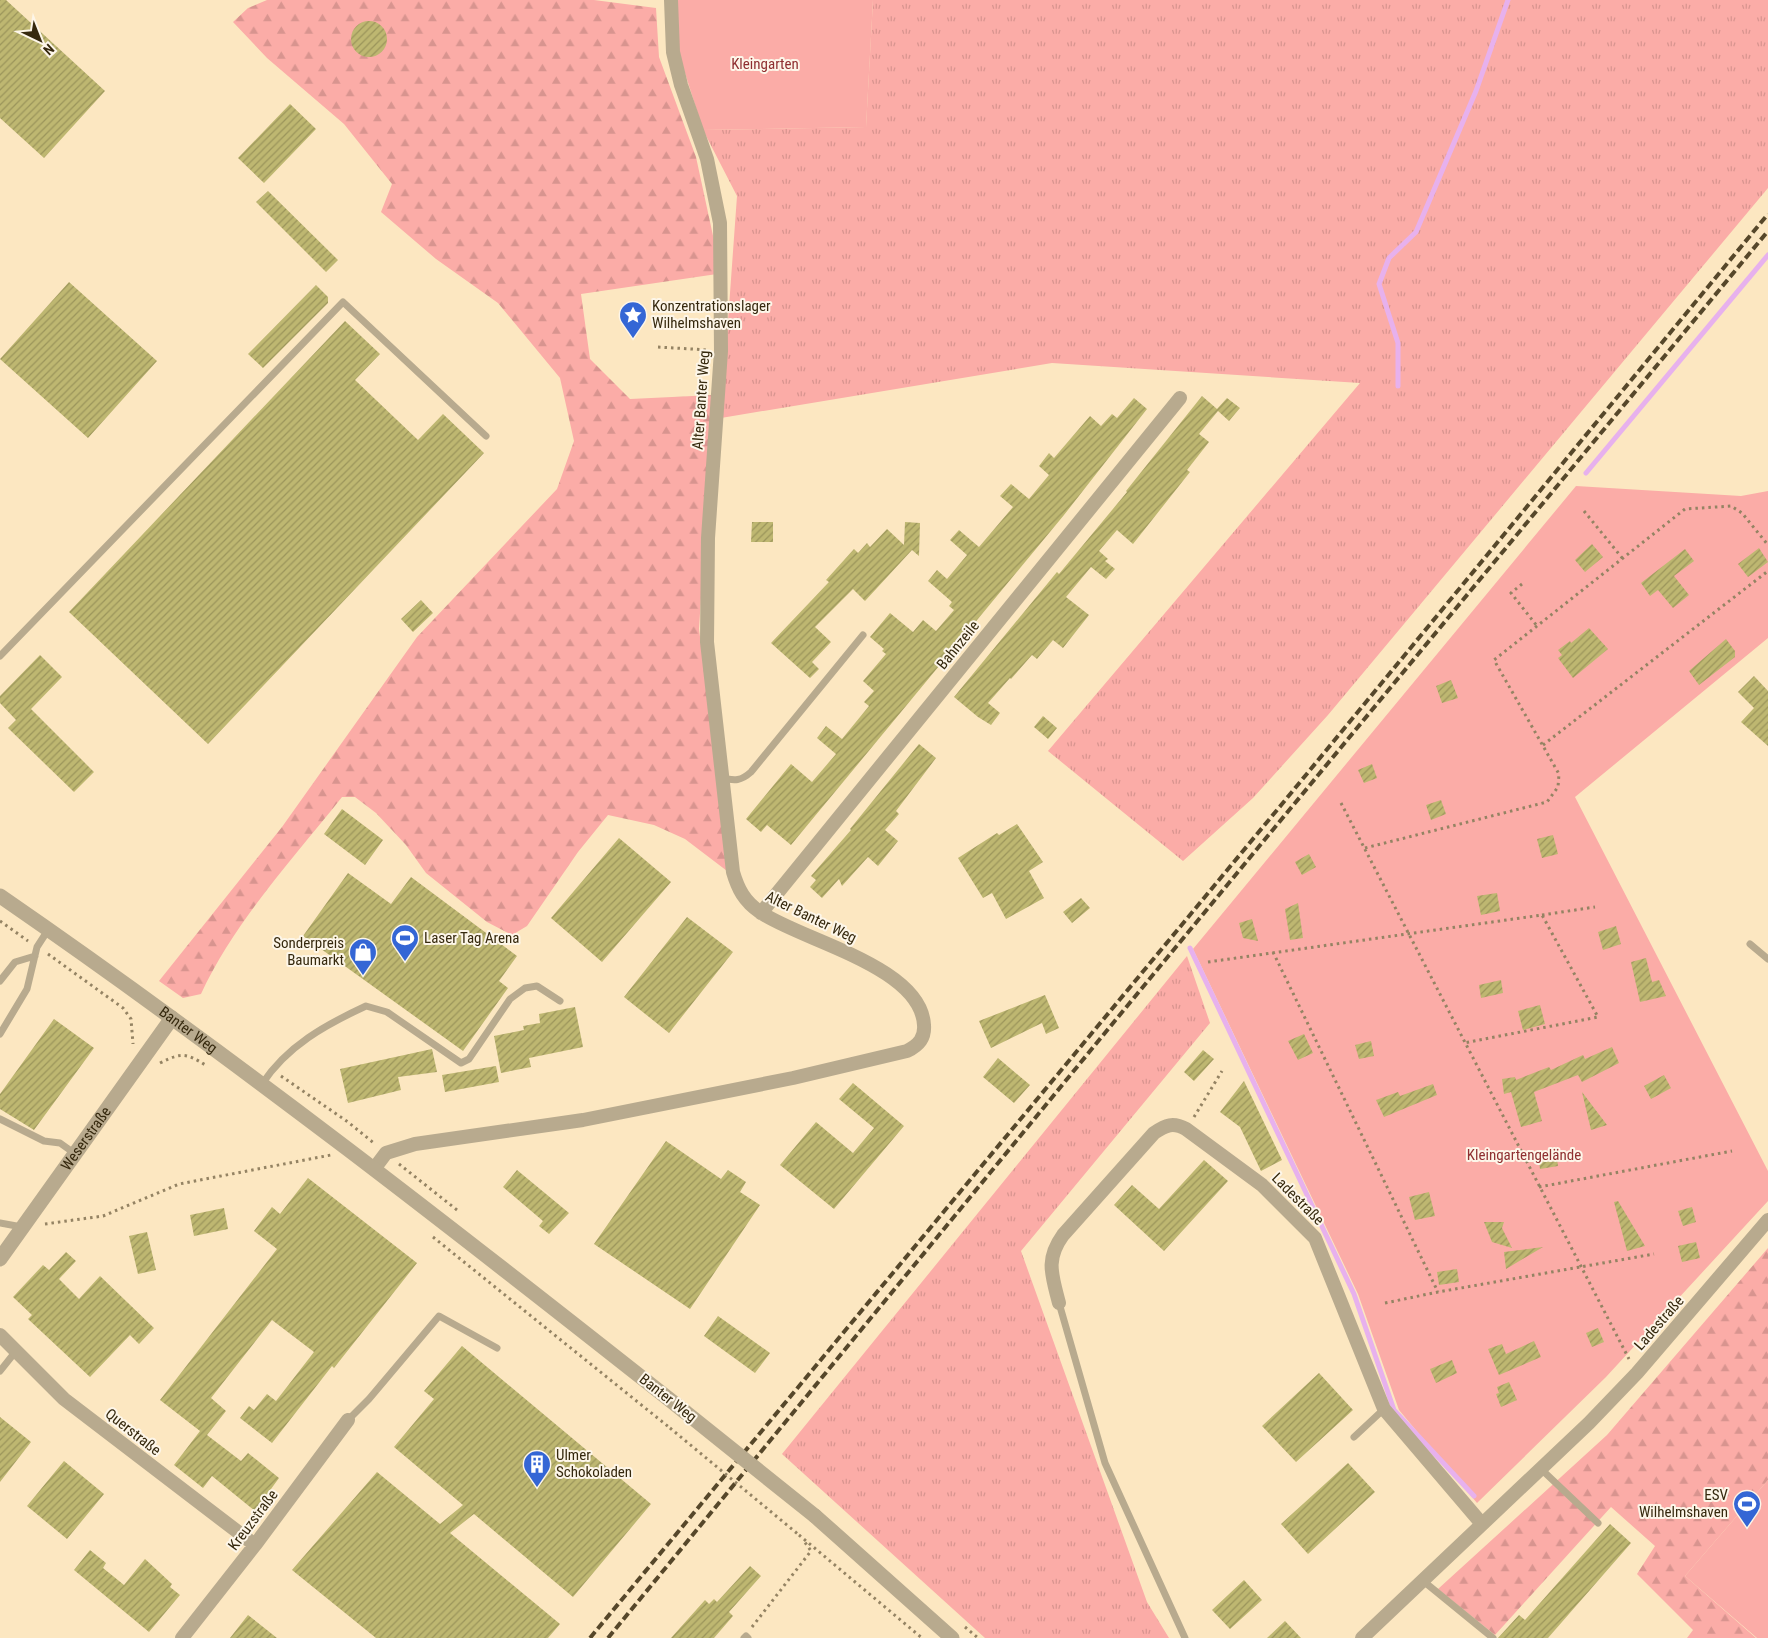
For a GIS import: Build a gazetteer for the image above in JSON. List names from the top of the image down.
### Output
{
  "streets": {
    "street": [
      "Alter Banter Weg",
      "Bahnzeile",
      "Banter Weg",
      "Weserstraße",
      "Ladestraße",
      "Querstraße",
      "Kreuzstraße"
    ]
  },
  "crossings": [
    ["Alter Banter Weg", "Bahnzeile"],
    ["Alter Banter Weg", "Banter Weg"],
    ["Banter Weg", "Weserstraße"],
    ["Querstraße", "Kreuzstraße"]
  ],
  "parks": ["Kleingarten", "Kleingartengelände"],
  "places": {
    "place": ["Konzentrationslager Wilhelmshaven"],
    "sports": ["Laser Tag Arena", "ESV Wilhelmshaven"],
    "shop": ["Sonderpreis Baumarkt"],
    "building": ["Ulmer Schokoladen"]
  },
  "north": "bottom right"
}
